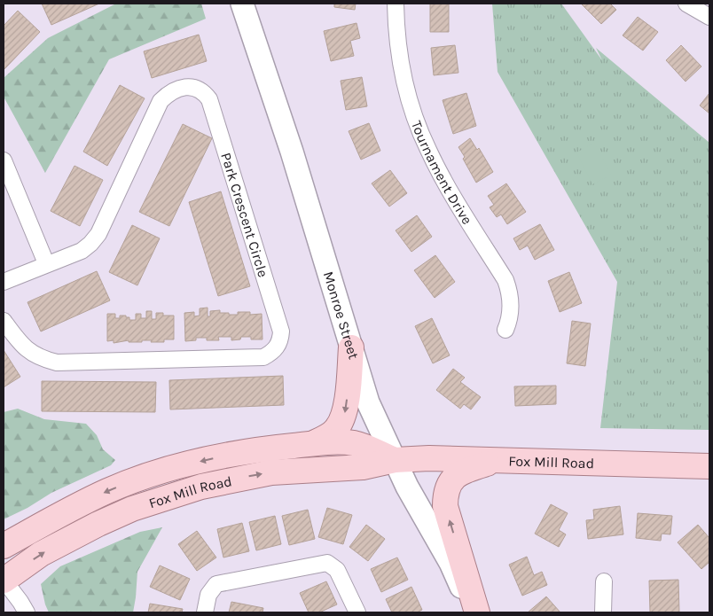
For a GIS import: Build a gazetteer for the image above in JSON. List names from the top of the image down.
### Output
{
  "streets": {
    "main road": ["Monroe Street", "Fox Mill Road"],
    "street": ["Tournament Drive", "Park Crescent Circle"]
  },
  "crossings": [
    ["Monroe Street", "Fox Mill Road"]
  ]
}
